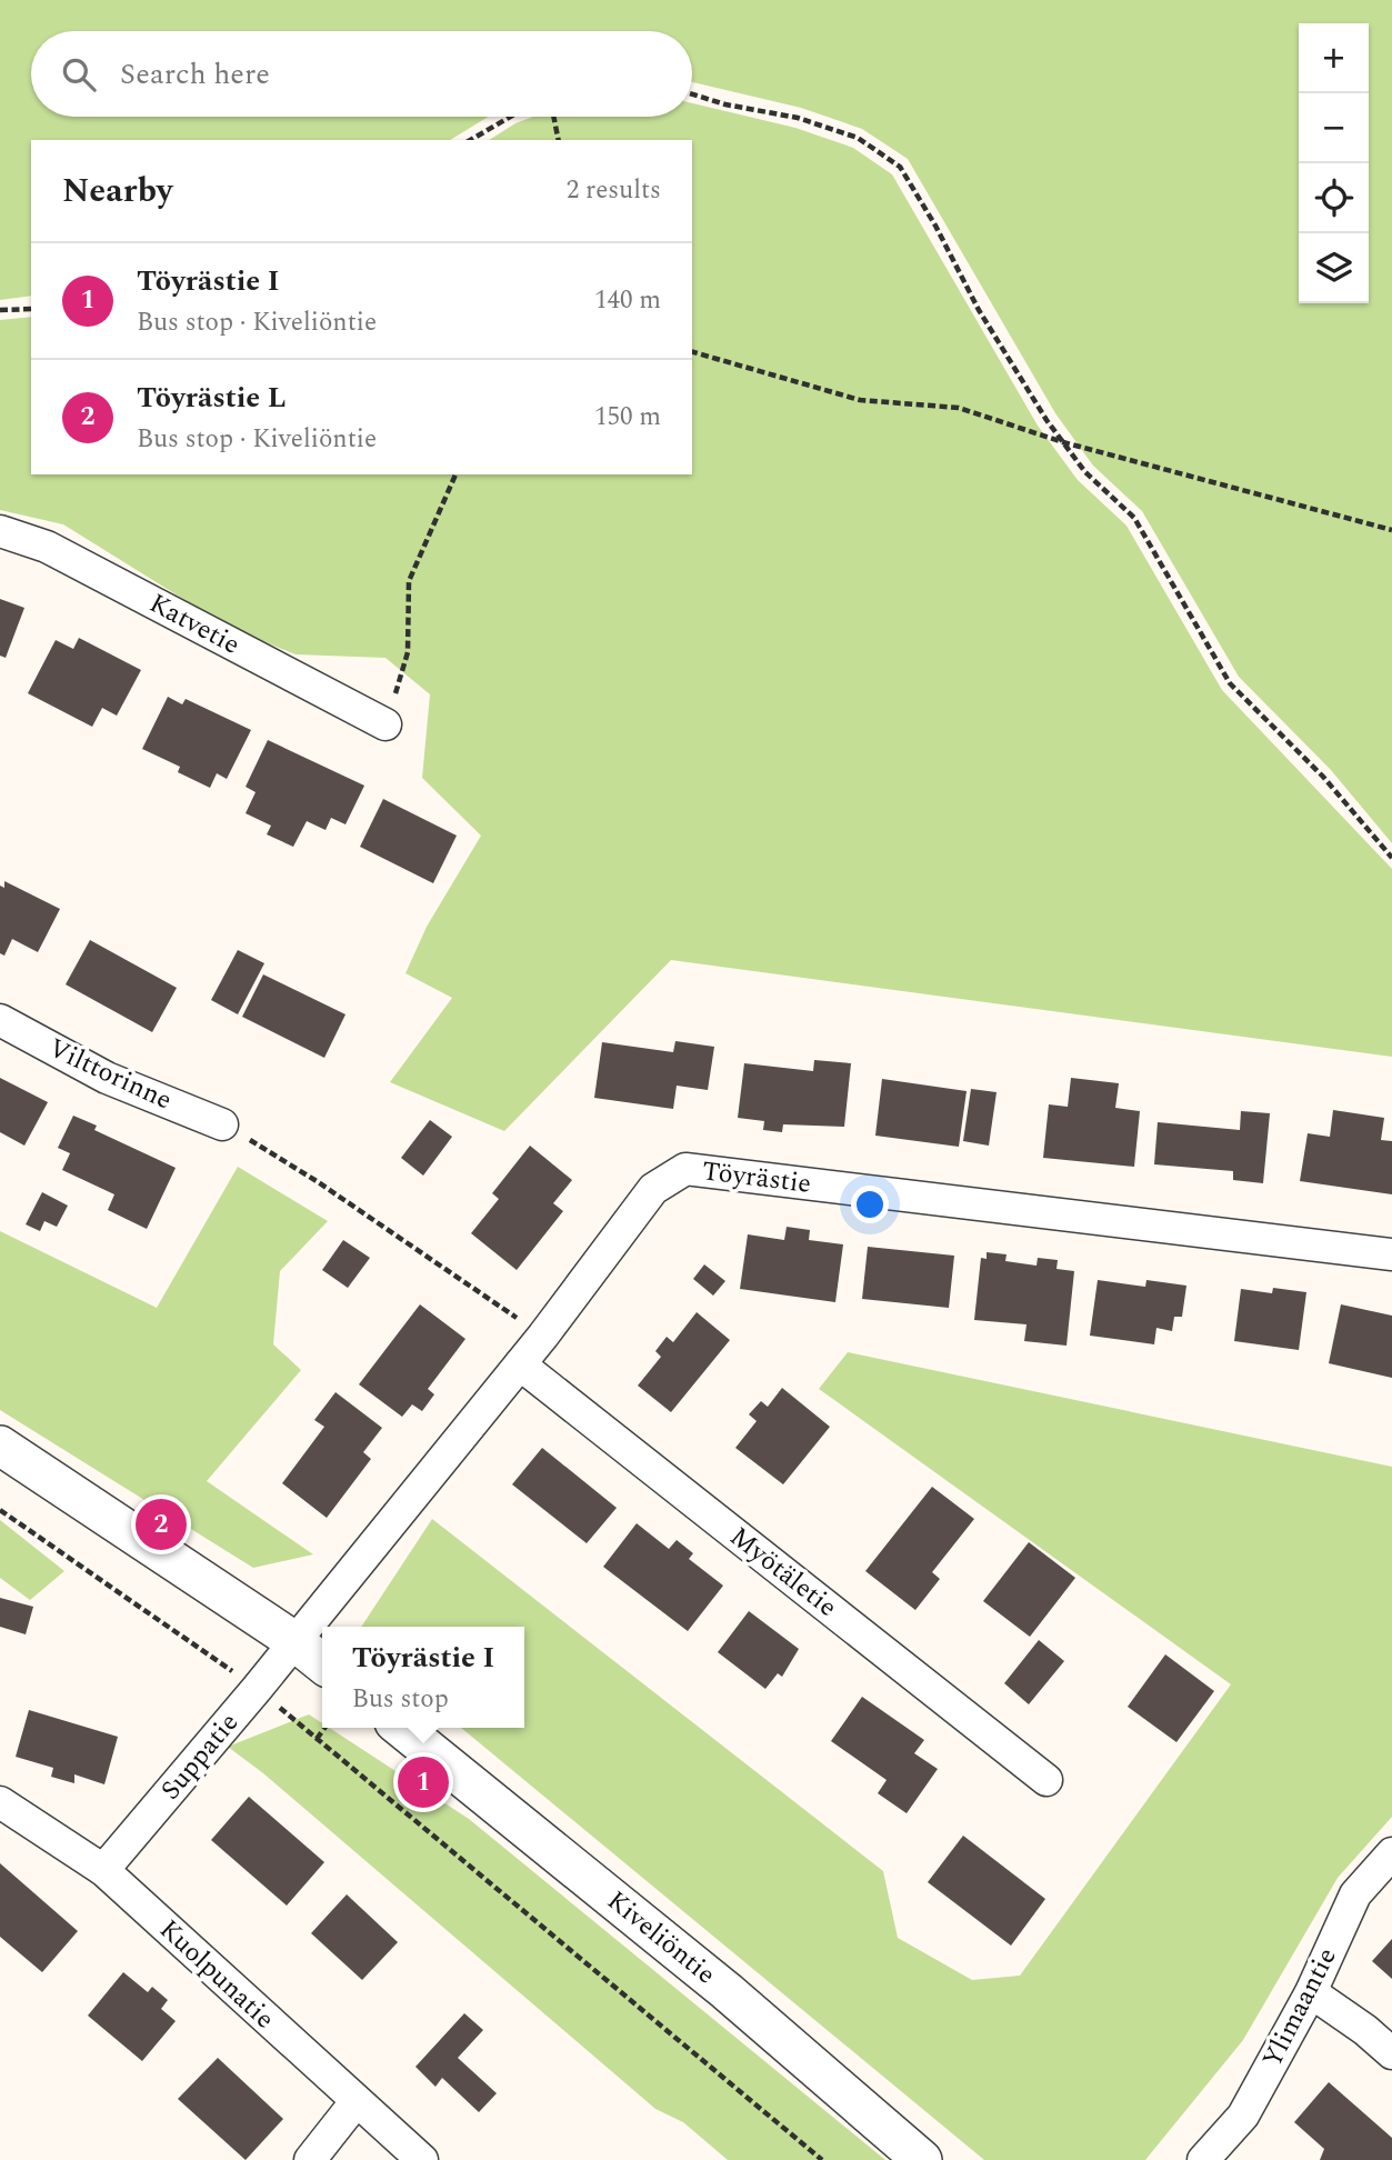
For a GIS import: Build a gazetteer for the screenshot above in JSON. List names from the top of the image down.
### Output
{
  "streets": {
    "street": [
      "Katvetie",
      "Vilttorinne",
      "Töyrästie",
      "Myötäletie",
      "Suppatie",
      "Kiveliöntie",
      "Kuolpunatie",
      "Ylimaantie"
    ]
  },
  "crossings": [
    ["Töyrästie", "Myötäletie"],
    ["Töyrästie", "Suppatie"],
    ["Suppatie", "Kuolpunatie"]
  ],
  "page": {
    "map_buttons": ["+", "−"],
    "search": "Search here",
    "heading": ["Nearby", "2 results"],
    "list": [
      {
        "mark": "1",
        "name": "Töyrästie I",
        "note": "Bus stop · Kiveliöntie",
        "value": "140 m"
      },
      {
        "mark": "2",
        "name": "Töyrästie L",
        "note": "Bus stop · Kiveliöntie",
        "value": "150 m"
      }
    ],
    "pins": ["2", "1"],
    "popup": ["Töyrästie I", "Bus stop"]
  }
}
